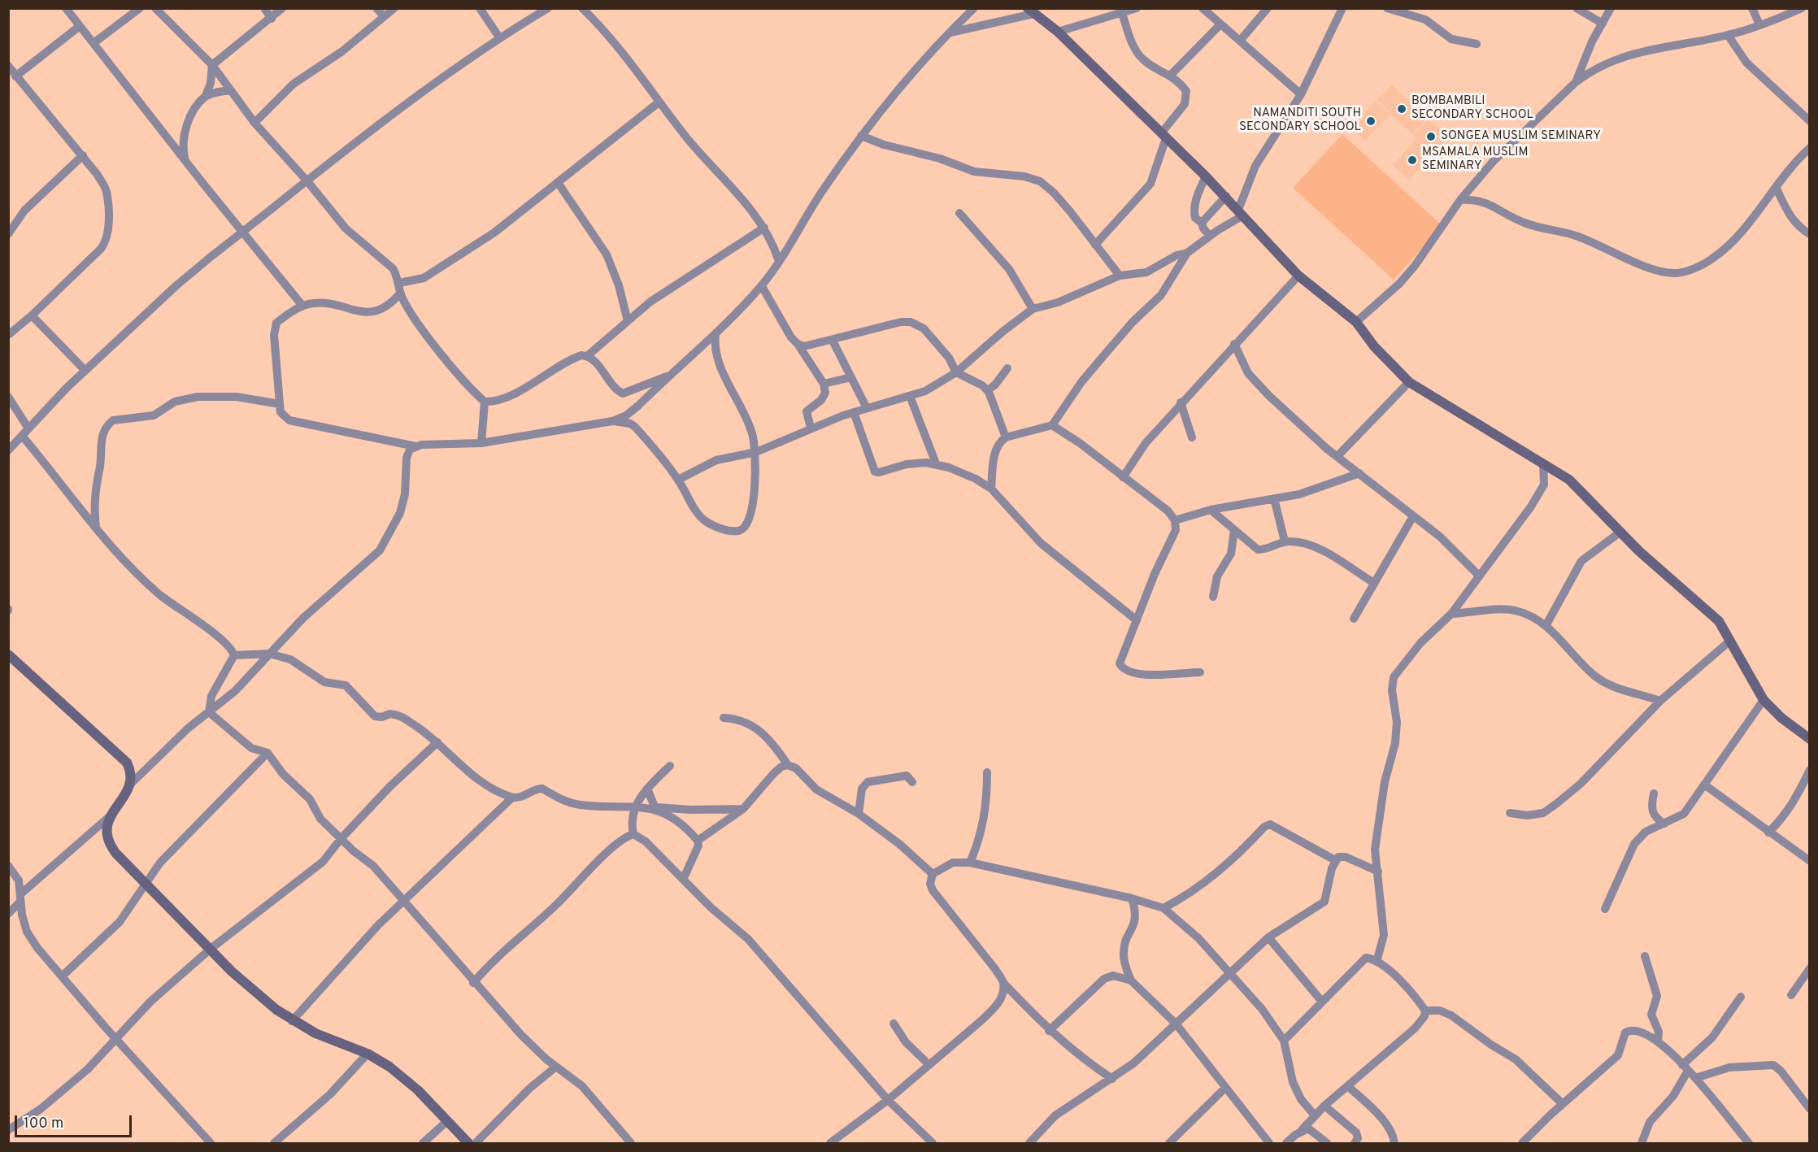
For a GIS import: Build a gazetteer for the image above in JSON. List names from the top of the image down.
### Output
{
  "places": [
    "BOMBAMBILI SECONDARY SCHOOL",
    "NAMANDITI SOUTH SECONDARY SCHOOL",
    "SONGEA MUSLIM SEMINARY",
    "MSAMALA MUSLIM SEMINARY"
  ],
  "scale_bar": "100 m"
}
